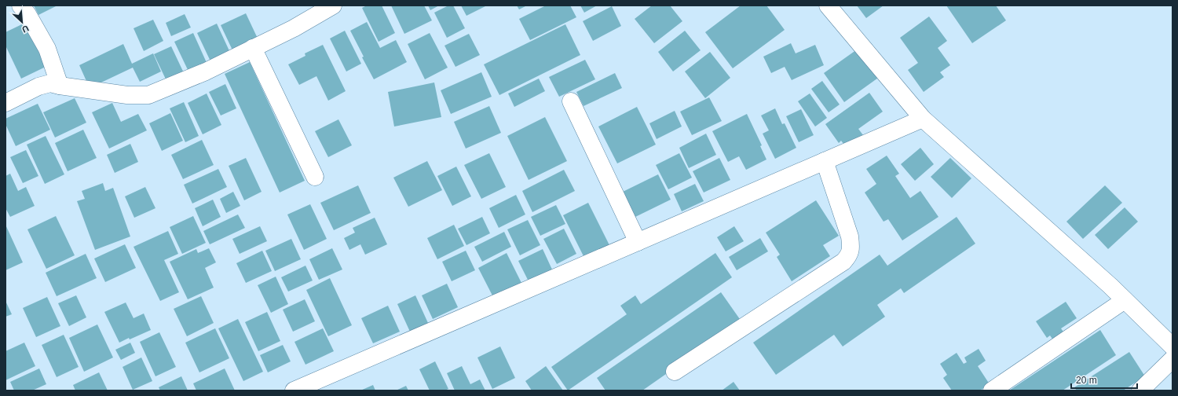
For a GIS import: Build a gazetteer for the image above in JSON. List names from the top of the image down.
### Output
{
  "scale_bar": "20 m",
  "north": "bottom right"
}
